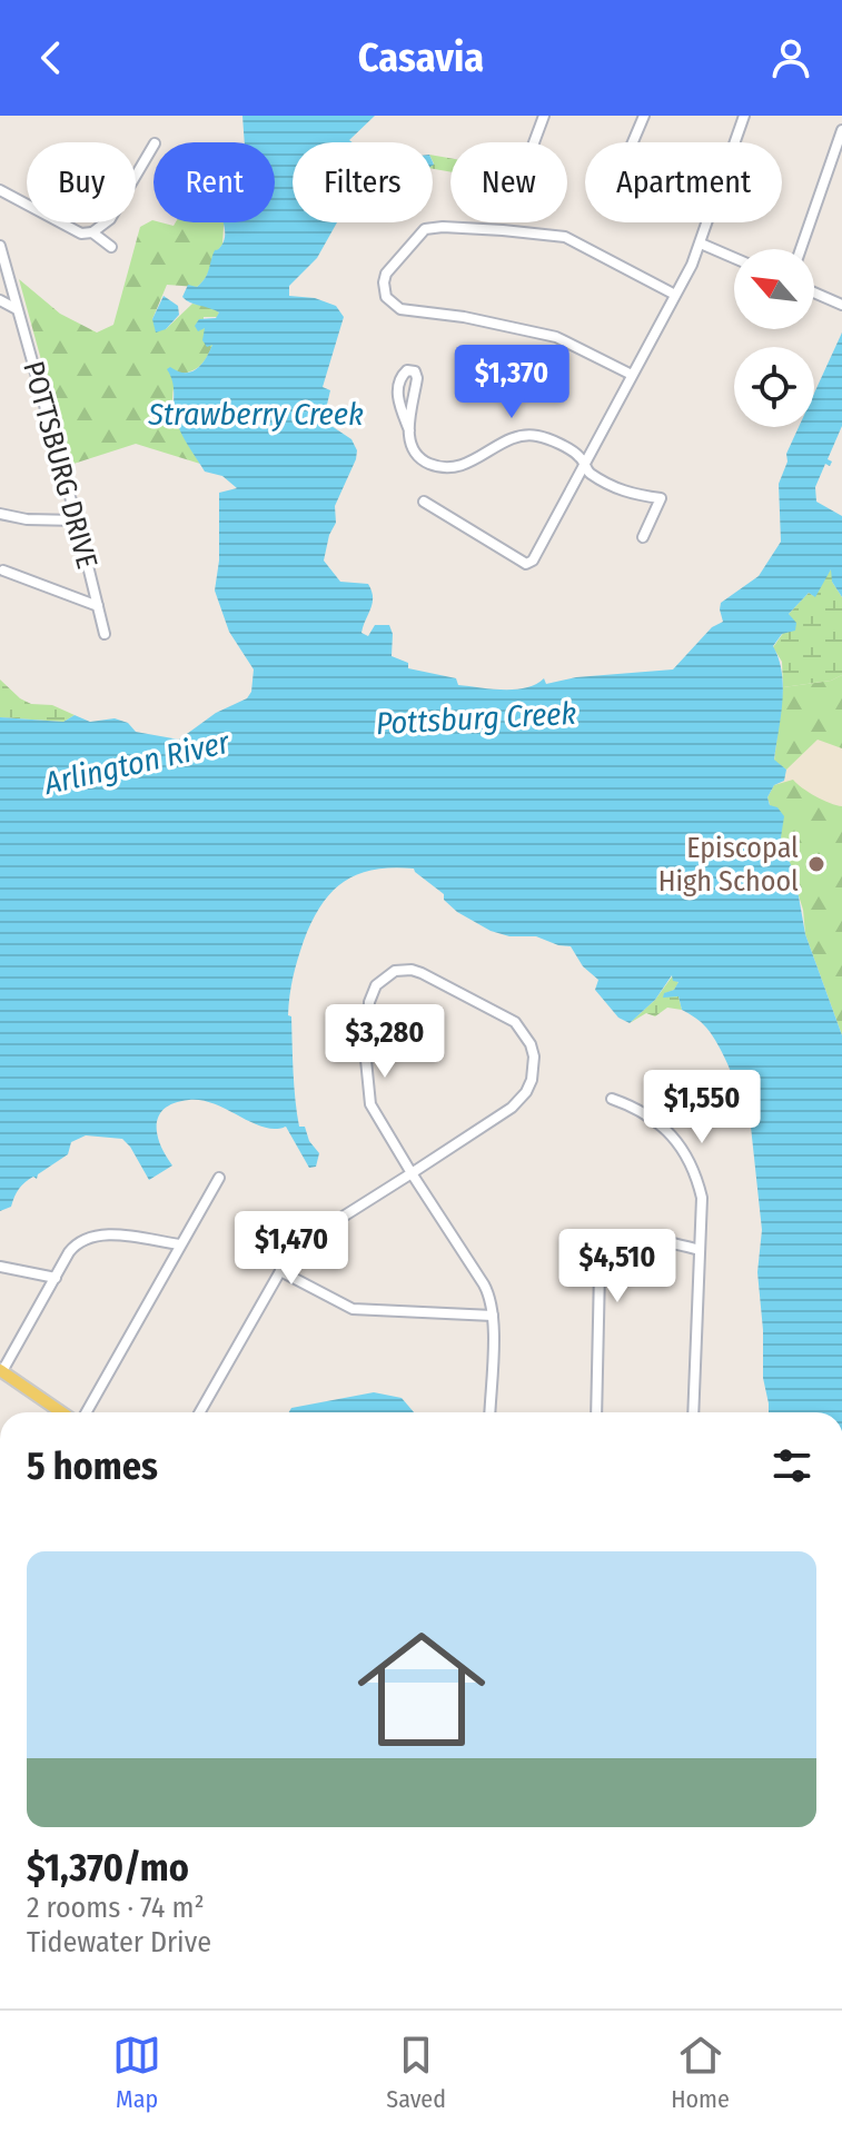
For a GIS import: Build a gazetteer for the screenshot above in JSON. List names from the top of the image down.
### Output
{
  "streets": {
    "street": ["POTTSBURG DRIVE"]
  },
  "water": ["Strawberry Creek", "Pottsburg Creek", "Arlington River"],
  "places": ["Episcopal High School"],
  "north": "top left",
  "page": {
    "header": "Casavia",
    "chip": [
      "Buy",
      "Rent",
      "Filters",
      "New",
      "Apartment"
    ],
    "price": [
      "$1,370",
      "$3,280",
      "$1,550",
      "$1,470",
      "$4,510"
    ],
    "heading": "5 homes",
    "list": [
      {
        "name": "$1,370/mo",
        "note": "2 rooms · 74 m² · Tidewater Drive"
      }
    ],
    "tabs": ["Map", "Saved", "Home"]
  }
}
